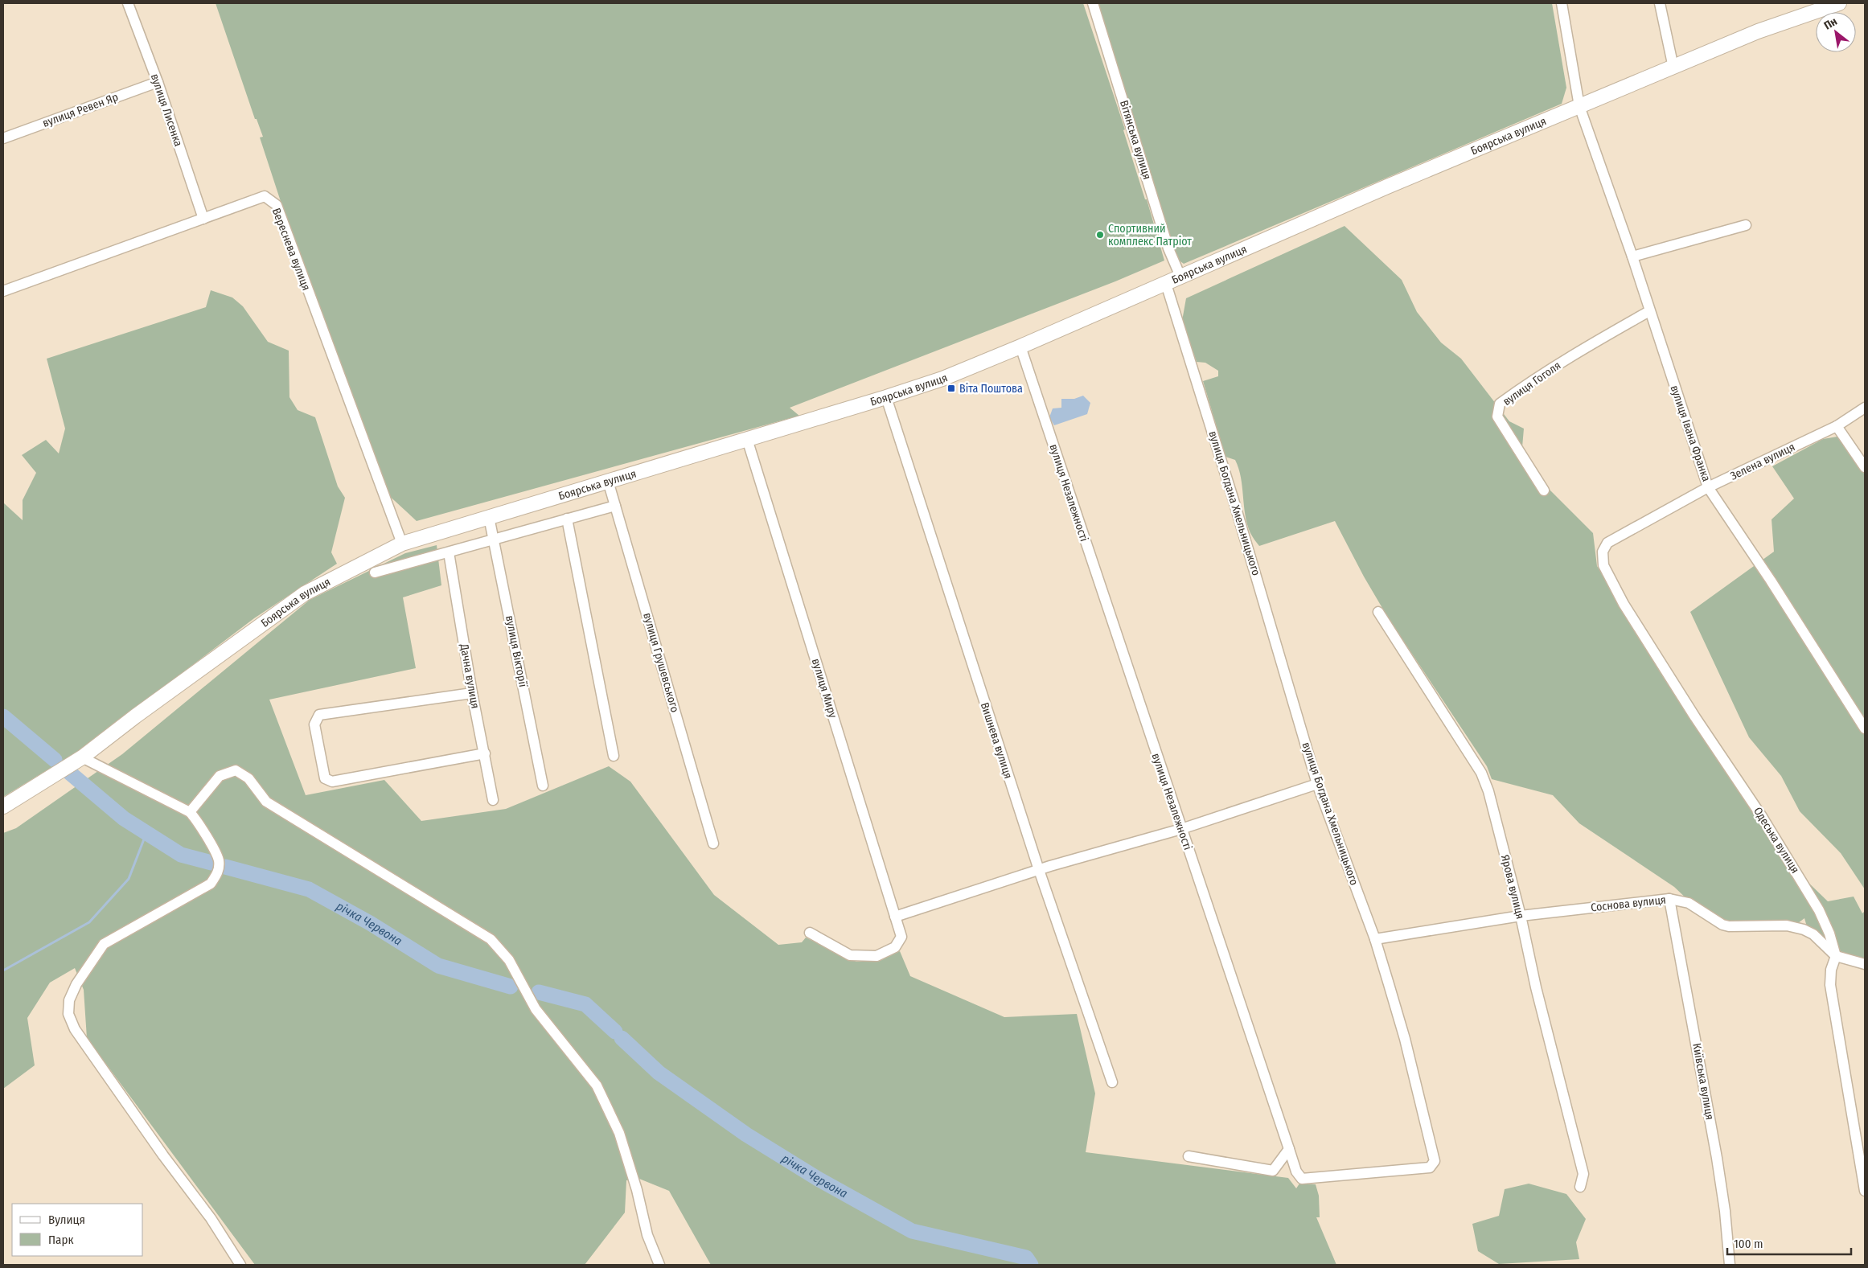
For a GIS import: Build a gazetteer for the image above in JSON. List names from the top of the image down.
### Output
{
  "streets": {
    "street": [
      "вулиця Ревен Яр",
      "вулиця Лисенка",
      "Боярська вулиця",
      "Вітянська вулиця",
      "Вереснева вулиця",
      "вулиця Гоголя",
      "вулиця Івана Франка",
      "Зелена вулиця",
      "вулиця Незалежності",
      "вулиця Богдана Хмельницького",
      "вулиця Вікторії",
      "вулиця Грушевського",
      "Дачна вулиця",
      "вулиця Миру",
      "Вишнева вулиця",
      "Одеська вулиця",
      "Ярова вулиця",
      "Соснова вулиця",
      "Київська вулиця"
    ]
  },
  "crossings": [
    ["вулиця Ревен Яр", "вулиця Лисенка"],
    ["вулиця Лисенка", "Вереснева вулиця"],
    ["Боярська вулиця", "Вітянська вулиця"],
    ["Боярська вулиця", "Вереснева вулиця"],
    ["Боярська вулиця", "вулиця Івана Франка"],
    ["Боярська вулиця", "вулиця Незалежності"],
    ["Боярська вулиця", "вулиця Богдана Хмельницького"],
    ["Боярська вулиця", "вулиця Вікторії"],
    ["Боярська вулиця", "вулиця Грушевського"],
    ["Боярська вулиця", "вулиця Миру"],
    ["Боярська вулиця", "Вишнева вулиця"],
    ["вулиця Гоголя", "вулиця Івана Франка"],
    ["вулиця Івана Франка", "Зелена вулиця"],
    ["Зелена вулиця", "Одеська вулиця"],
    ["вулиця Незалежності", "вулиця Богдана Хмельницького"],
    ["вулиця Богдана Хмельницького", "Соснова вулиця"],
    ["Одеська вулиця", "Соснова вулиця"],
    ["Ярова вулиця", "Соснова вулиця"],
    ["Соснова вулиця", "Київська вулиця"]
  ],
  "water": ["річка Червона"],
  "places": {
    "other": ["Спортивний комплекс Патріот"],
    "transit": ["Віта Поштова"]
  },
  "legend": ["Вулиця", "Парк"],
  "scale_bar": "100 m",
  "north": "top left"
}
